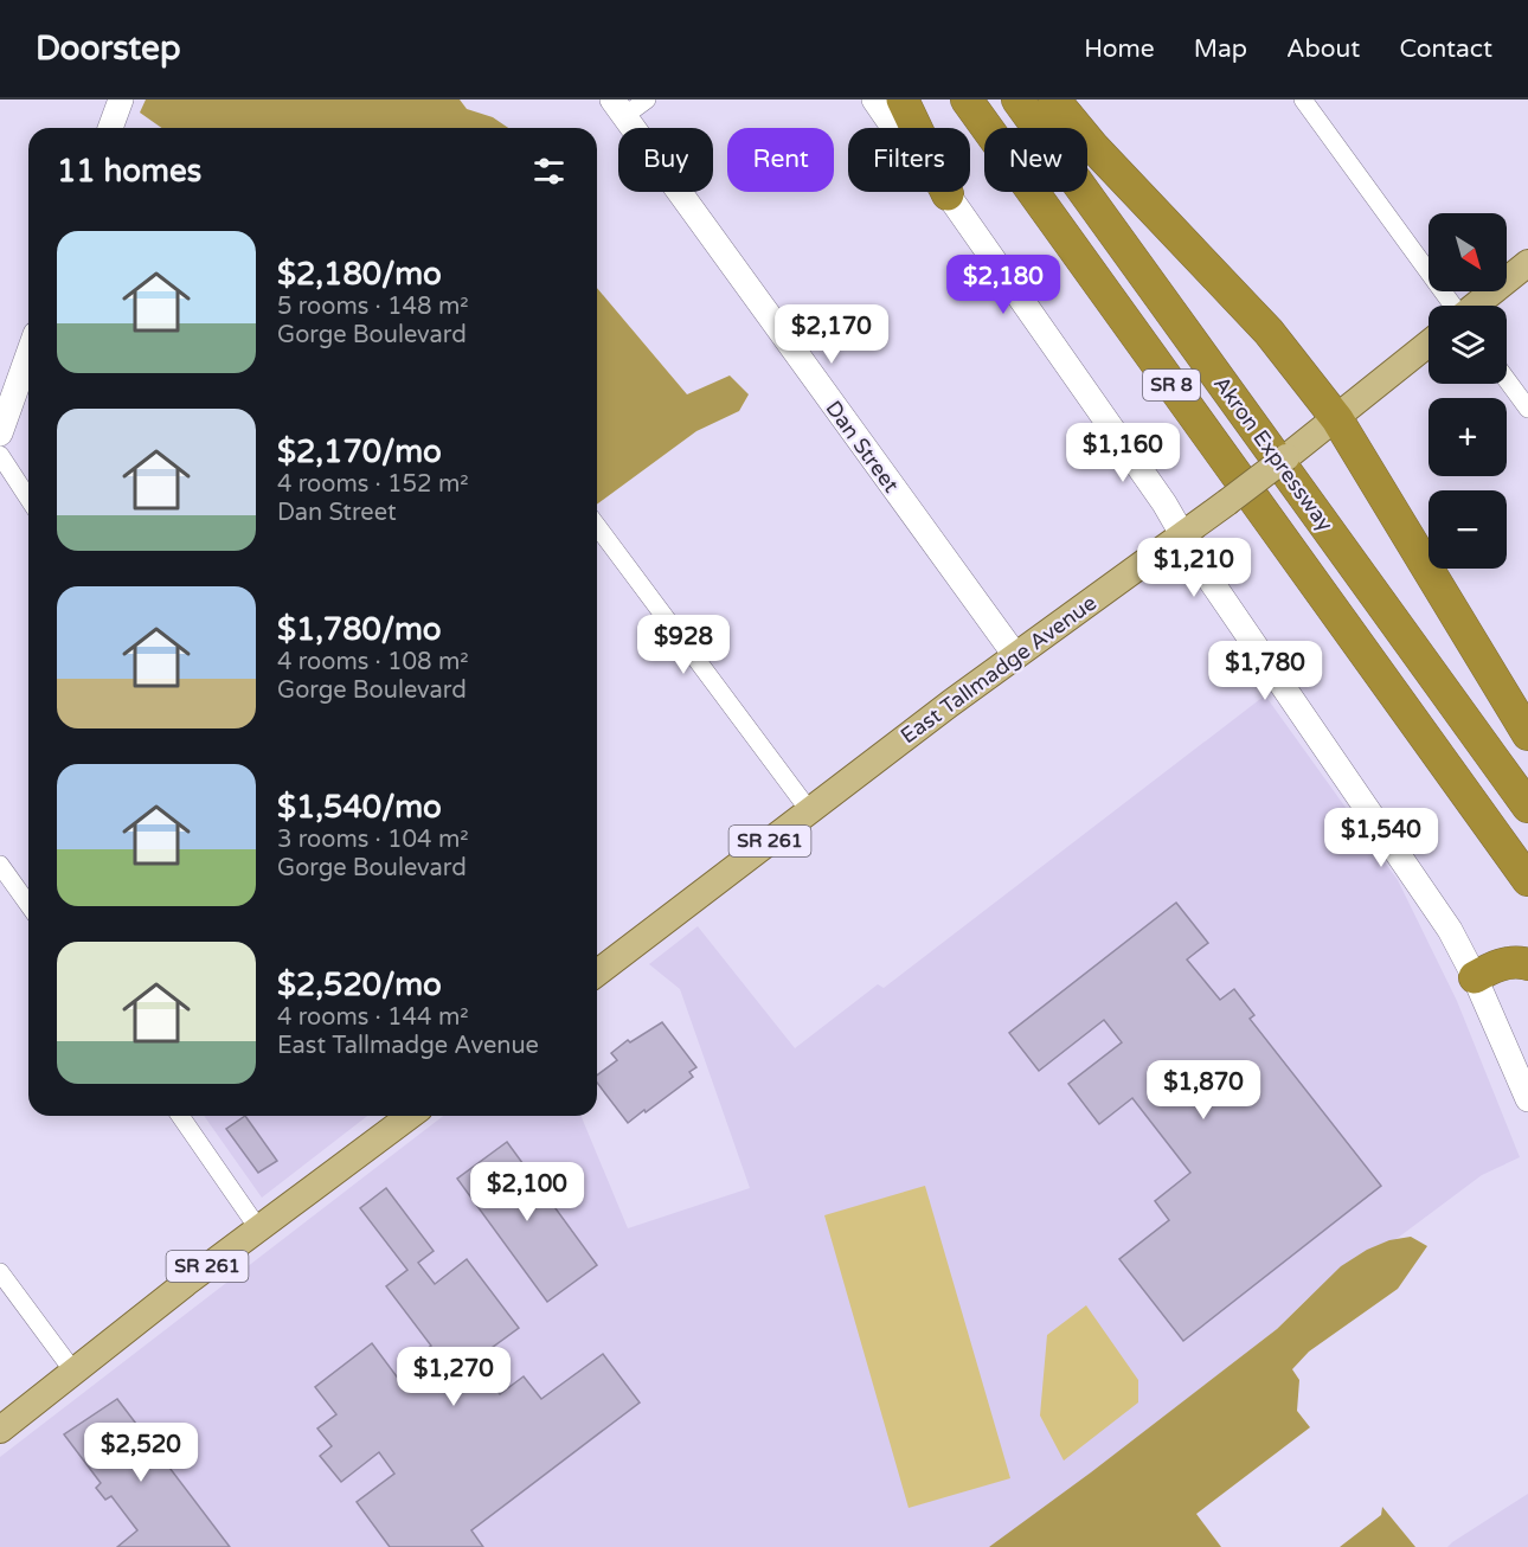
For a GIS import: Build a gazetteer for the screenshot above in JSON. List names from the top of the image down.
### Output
{
  "streets": {
    "highway": ["SR 8", "Akron Expressway"],
    "main road": ["East Tallmadge Avenue", "SR 261"],
    "street": ["Dan Street"]
  },
  "crossings": [
    ["Dan Street", "East Tallmadge Avenue"]
  ],
  "north": "bottom right",
  "page": {
    "header": "Doorstep",
    "nav": [
      "Home",
      "Map",
      "About",
      "Contact"
    ],
    "chip": [
      "Buy",
      "Rent",
      "Filters",
      "New"
    ],
    "heading": "11 homes",
    "map_buttons": ["+", "−"],
    "list": [
      {
        "name": "$2,180/mo",
        "note": "5 rooms · 148 m² · Gorge Boulevard"
      },
      {
        "name": "$2,170/mo",
        "note": "4 rooms · 152 m² · Dan Street"
      },
      {
        "name": "$1,780/mo",
        "note": "4 rooms · 108 m² · Gorge Boulevard"
      },
      {
        "name": "$1,540/mo",
        "note": "3 rooms · 104 m² · Gorge Boulevard"
      },
      {
        "name": "$2,520/mo",
        "note": "4 rooms · 144 m² · East Tallmadge Avenue"
      }
    ],
    "price": [
      "$2,180",
      "$2,170",
      "$1,160",
      "$1,210",
      "$928",
      "$1,780",
      "$1,540",
      "$1,870",
      "$2,100",
      "$1,270",
      "$2,520"
    ]
  }
}
